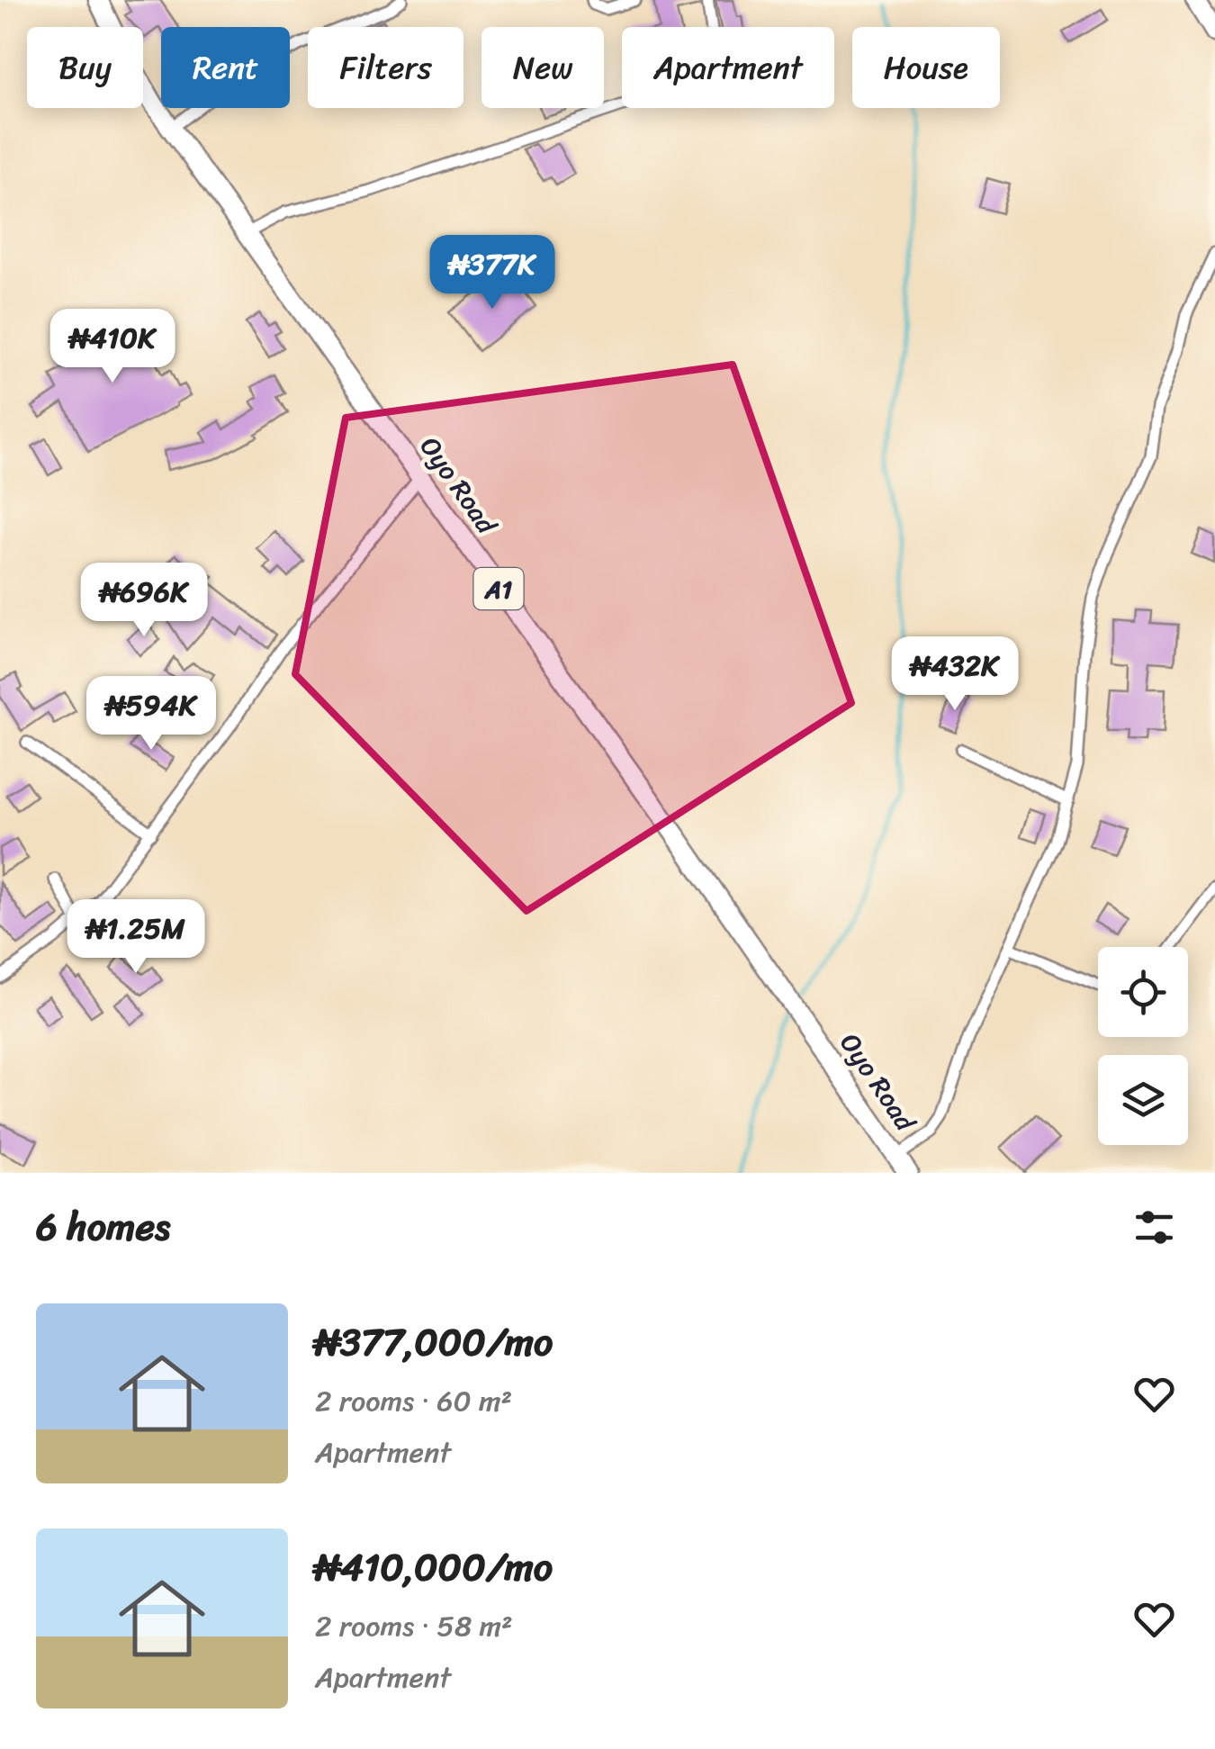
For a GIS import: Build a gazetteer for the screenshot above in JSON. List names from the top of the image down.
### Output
{
  "streets": {
    "highway": ["Oyo Road", "A1"]
  },
  "page": {
    "chip": [
      "Buy",
      "Rent",
      "Filters",
      "New",
      "Apartment",
      "House"
    ],
    "price": [
      "₦377K",
      "₦410K",
      "₦696K",
      "₦432K",
      "₦594K",
      "₦1.25M"
    ],
    "heading": "6 homes",
    "list": [
      {
        "name": "₦377,000/mo",
        "note": "2 rooms · 60 m² · Apartment"
      },
      {
        "name": "₦410,000/mo",
        "note": "2 rooms · 58 m² · Apartment"
      }
    ]
  }
}
